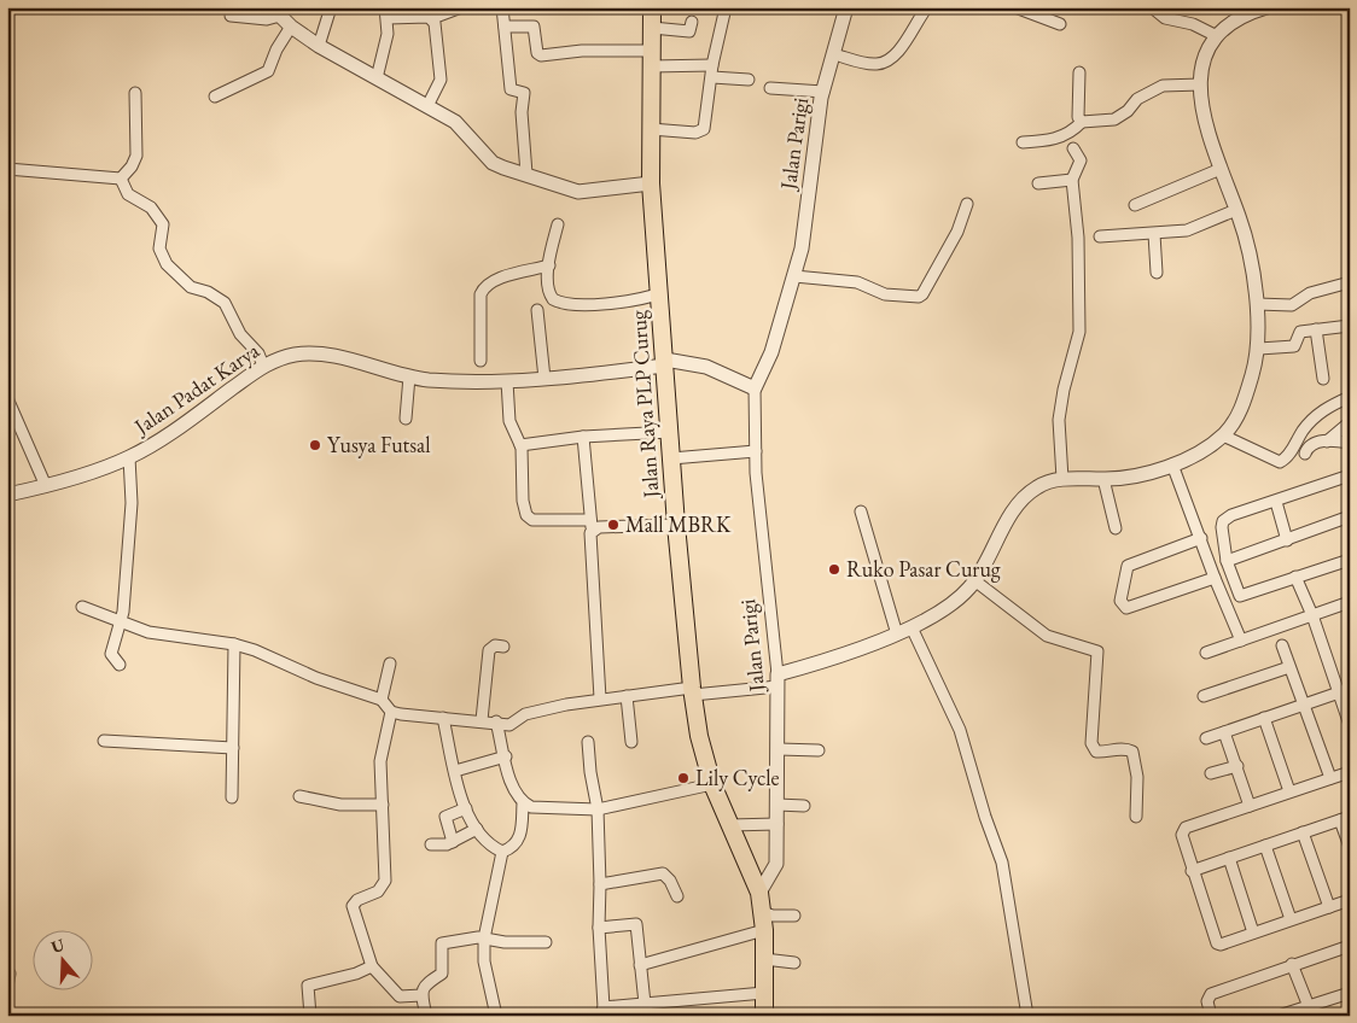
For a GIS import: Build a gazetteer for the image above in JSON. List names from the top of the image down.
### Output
{
  "streets": {
    "main road": ["Jalan Raya PLP Curug"],
    "street": ["Jalan Parigi", "Jalan Padat Karya"]
  },
  "crossings": [
    ["Jalan Parigi", "Jalan Raya PLP Curug"],
    ["Jalan Padat Karya", "Jalan Raya PLP Curug"]
  ],
  "places": [
    "Yusya Futsal",
    "Mall MBRK",
    "Ruko Pasar Curug",
    "Lily Cycle"
  ],
  "north": "top"
}
